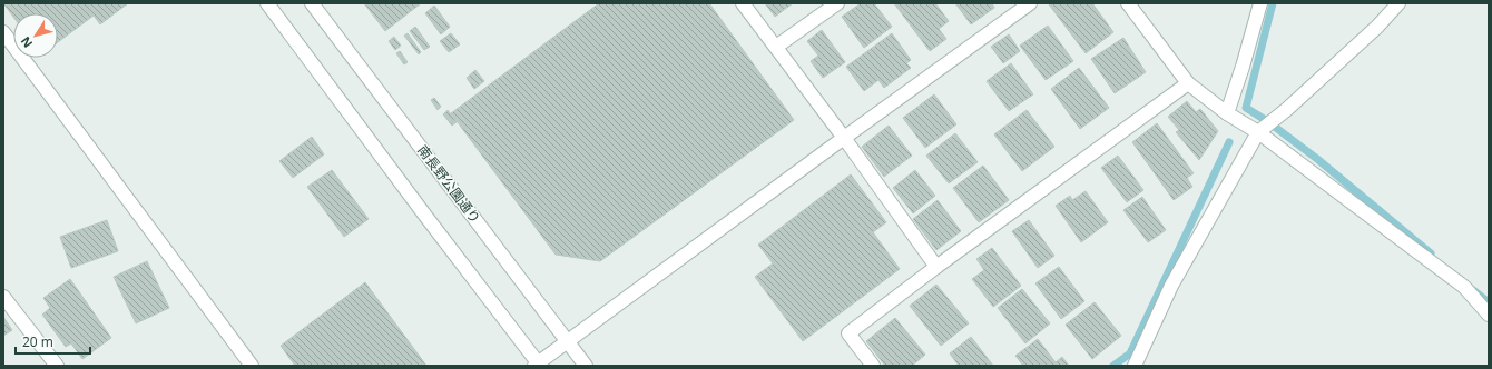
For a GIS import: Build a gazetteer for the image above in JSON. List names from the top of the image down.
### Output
{
  "streets": {
    "street": ["南長野公園通り"]
  },
  "scale_bar": "20 m",
  "north": "bottom left"
}
